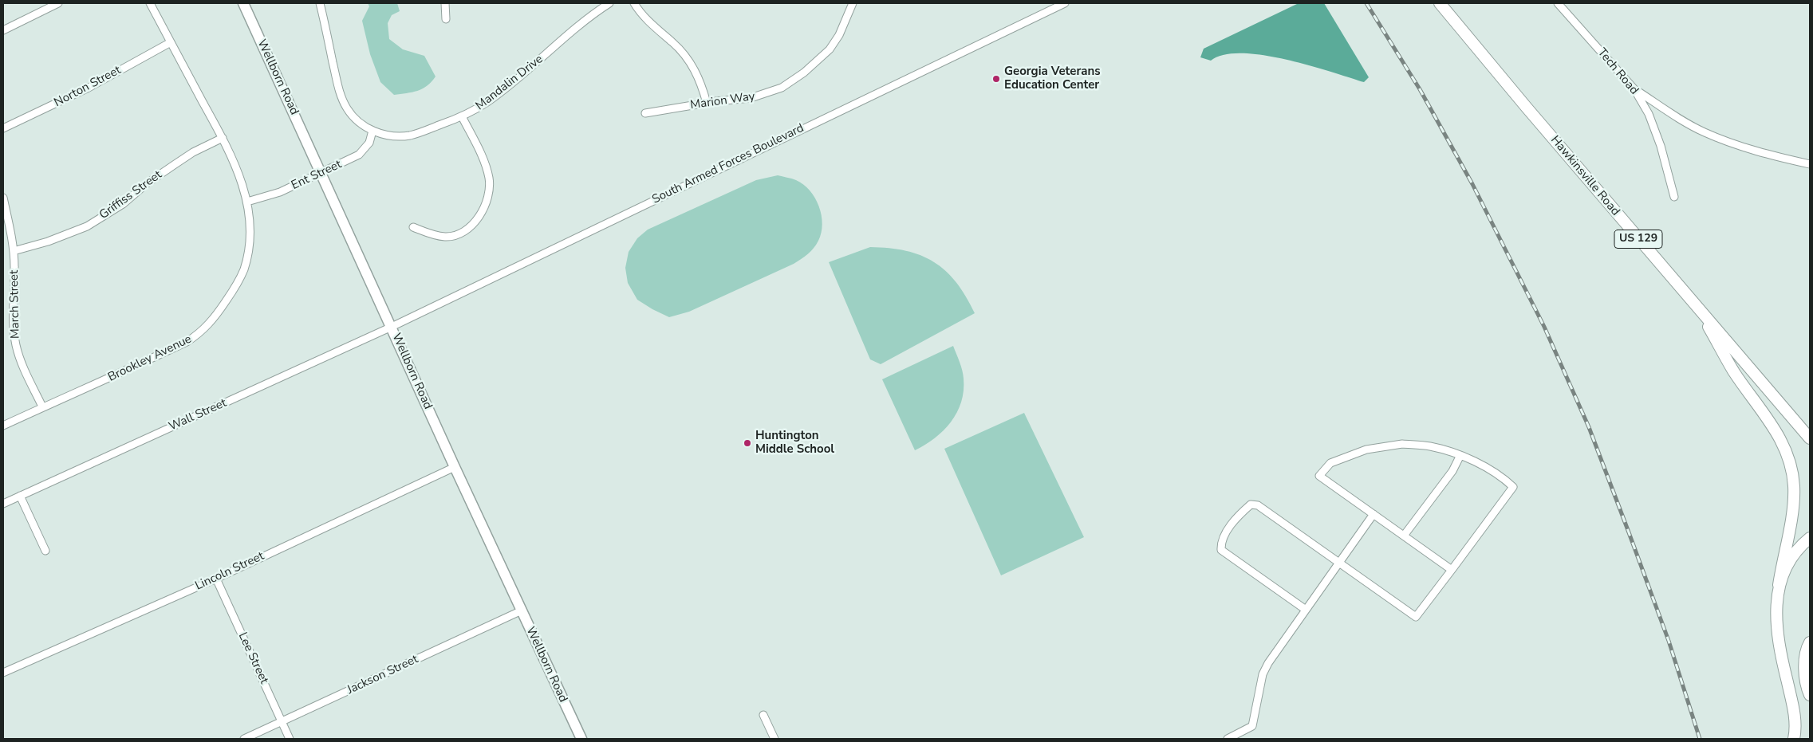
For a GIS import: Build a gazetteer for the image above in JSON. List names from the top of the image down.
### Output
{
  "streets": {
    "main road": ["Hawkinsville Road", "US 129"],
    "street": [
      "Tech Road",
      "Wellborn Road",
      "Mandalin Drive",
      "Norton Street",
      "Marion Way",
      "South Armed Forces Boulevard",
      "Ent Street",
      "Griffiss Street",
      "March Street",
      "Brookley Avenue",
      "Wall Street",
      "Lincoln Street",
      "Lee Street",
      "Jackson Street"
    ]
  },
  "crossings": [
    ["Wellborn Road", "South Armed Forces Boulevard"],
    ["Wellborn Road", "Ent Street"],
    ["Wellborn Road", "Wall Street"],
    ["Wellborn Road", "Lincoln Street"],
    ["Wellborn Road", "Jackson Street"],
    ["Mandalin Drive", "Ent Street"],
    ["Norton Street", "Brookley Avenue"],
    ["South Armed Forces Boulevard", "Wall Street"],
    ["Ent Street", "Brookley Avenue"],
    ["Griffiss Street", "March Street"],
    ["Griffiss Street", "Brookley Avenue"],
    ["March Street", "Brookley Avenue"],
    ["Lincoln Street", "Lee Street"],
    ["Lee Street", "Jackson Street"]
  ],
  "places": ["Georgia Veterans Education Center", "Huntington Middle School"]
}
